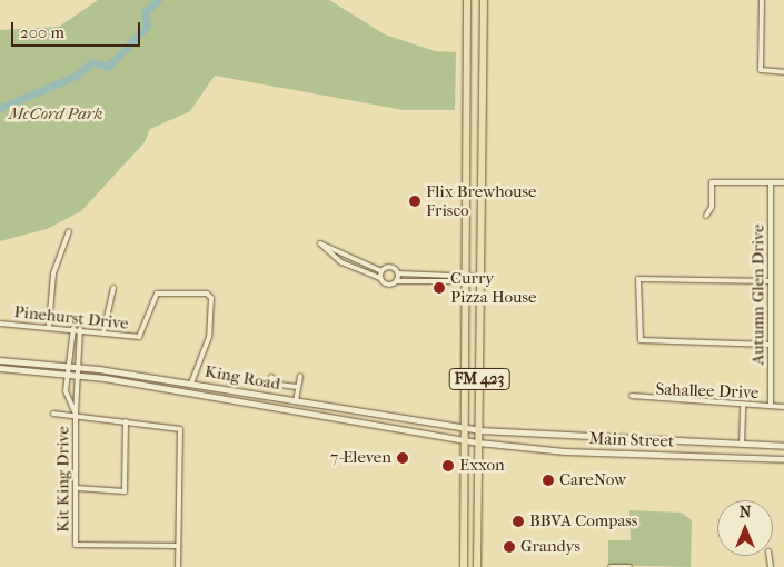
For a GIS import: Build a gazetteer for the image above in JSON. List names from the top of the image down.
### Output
{
  "streets": {
    "main road": ["FM 423", "Main Street"],
    "street": [
      "Autumn Glen Drive",
      "Pinehurst Drive",
      "King Road",
      "Sahallee Drive",
      "Kit King Drive"
    ]
  },
  "crossings": [
    ["Autumn Glen Drive", "Sahallee Drive"],
    ["Pinehurst Drive", "King Road"],
    ["Pinehurst Drive", "Kit King Drive"],
    ["King Road", "FM 423"],
    ["King Road", "Main Street"],
    ["King Road", "Kit King Drive"],
    ["FM 423", "Main Street"]
  ],
  "parks": ["McCord Park"],
  "places": [
    "Flix Brewhouse Frisco",
    "Curry Pizza House",
    "7-Eleven",
    "Exxon",
    "CareNow",
    "BBVA Compass",
    "Grandys"
  ],
  "scale_bar": "200 m",
  "north": "top"
}
